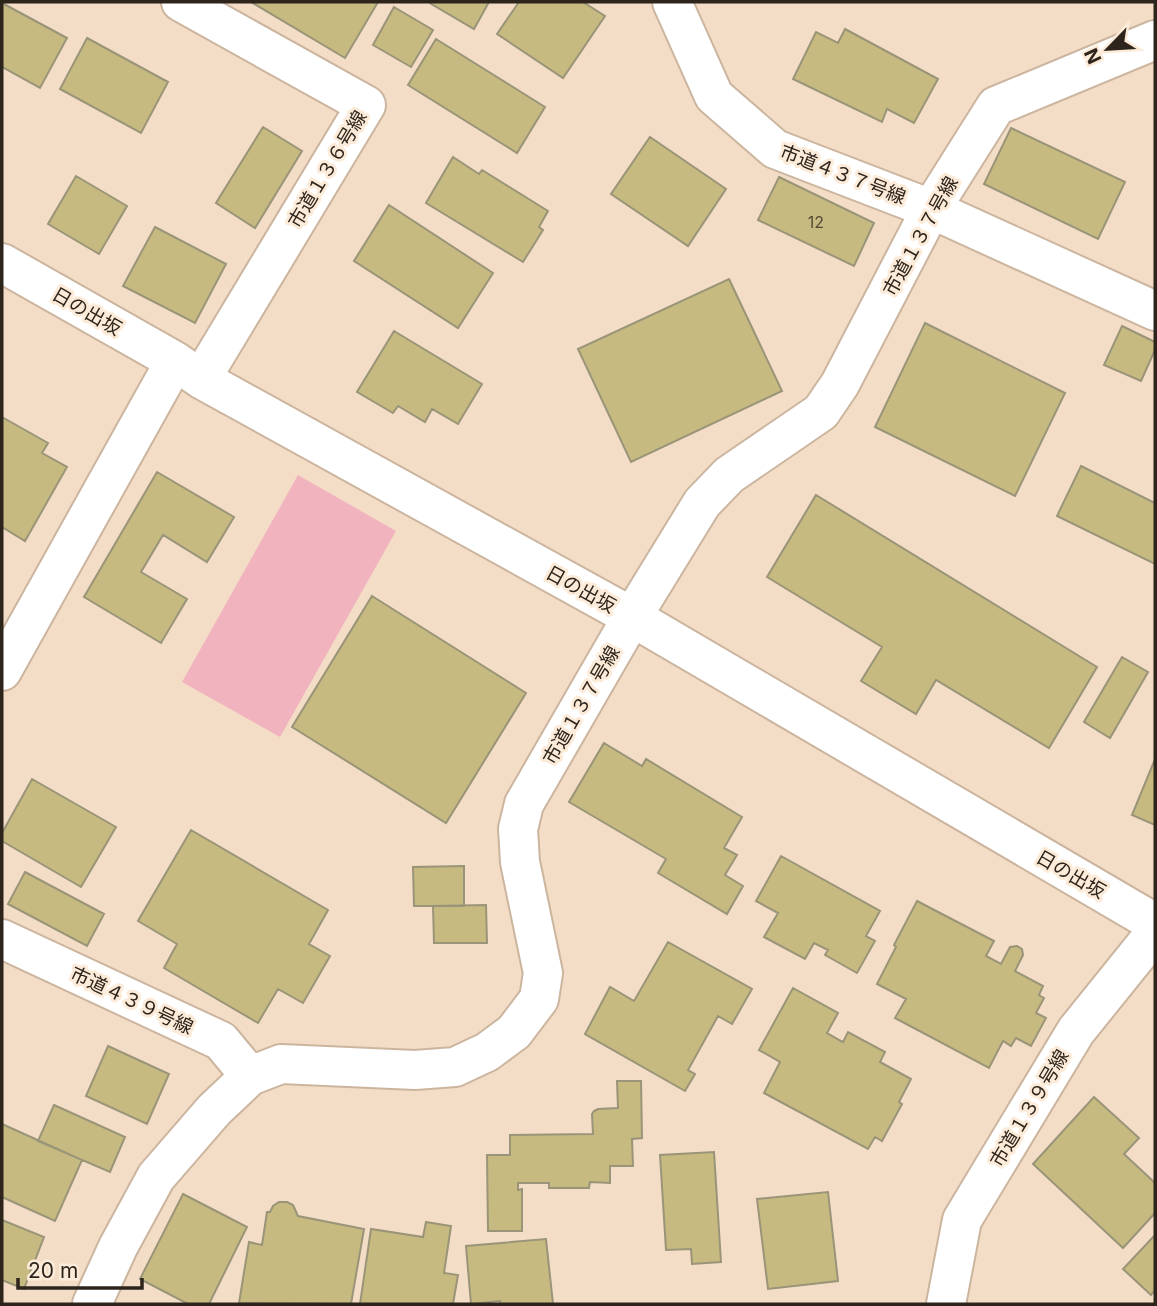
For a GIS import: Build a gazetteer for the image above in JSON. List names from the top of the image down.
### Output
{
  "streets": {
    "street": [
      "市道１３６号線",
      "市道４３７号線",
      "市道１３７号線",
      "日の出坂",
      "市道４３９号線",
      "市道１３９号線"
    ]
  },
  "crossings": [
    ["市道１３６号線", "日の出坂"],
    ["市道４３７号線", "市道１３７号線"],
    ["市道１３７号線", "日の出坂"],
    ["市道１３７号線", "市道４３９号線"]
  ],
  "house_numbers": ["12"],
  "scale_bar": "20 m",
  "north": "bottom left"
}
